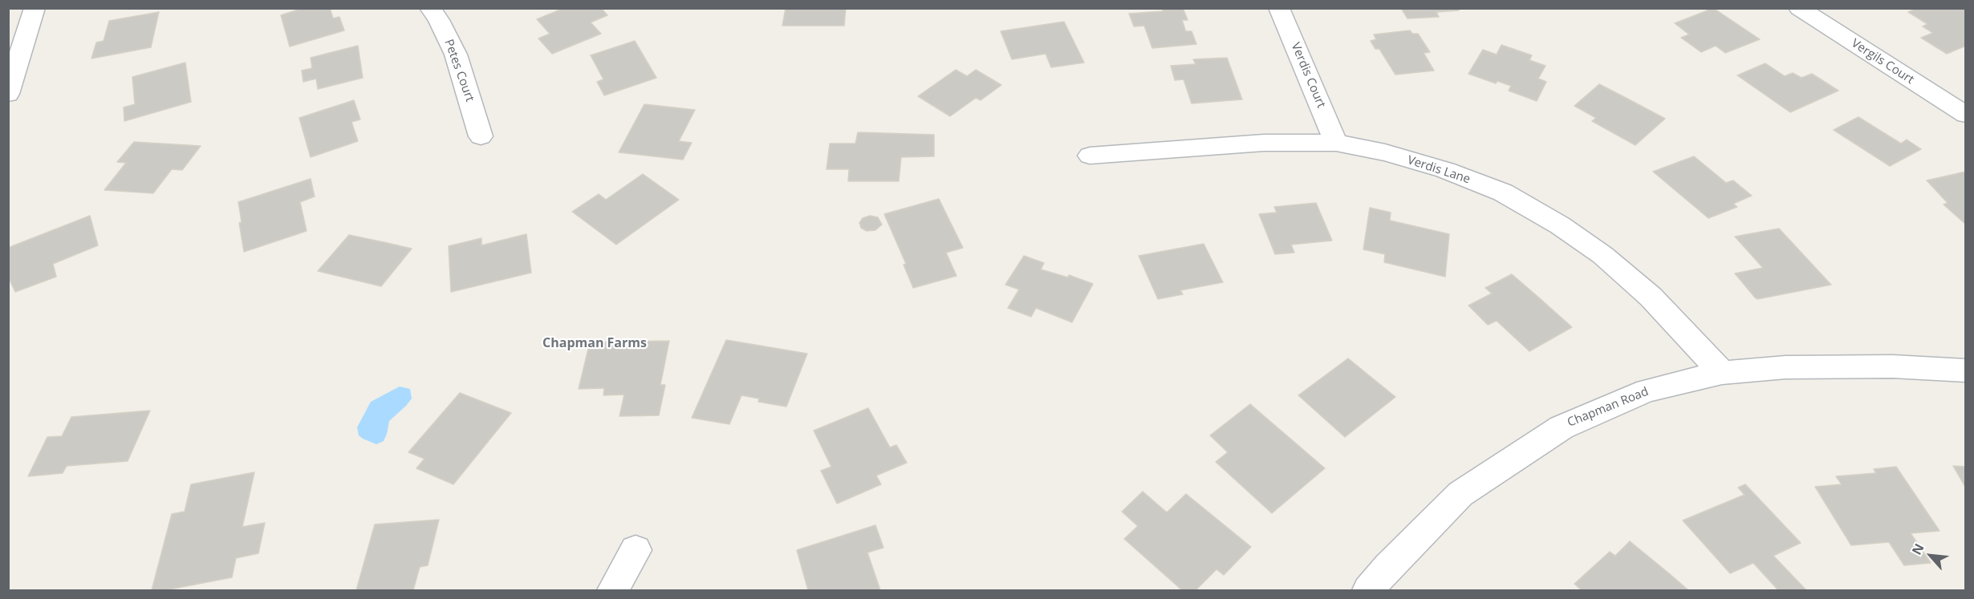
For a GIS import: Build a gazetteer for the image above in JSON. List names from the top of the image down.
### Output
{
  "streets": {
    "street": [
      "Vergils Court",
      "Petes Court",
      "Verdis Court",
      "Verdis Lane",
      "Chapman Road"
    ]
  },
  "crossings": [
    ["Verdis Court", "Verdis Lane"],
    ["Verdis Lane", "Chapman Road"]
  ],
  "districts": ["Chapman Farms"],
  "north": "top left"
}
